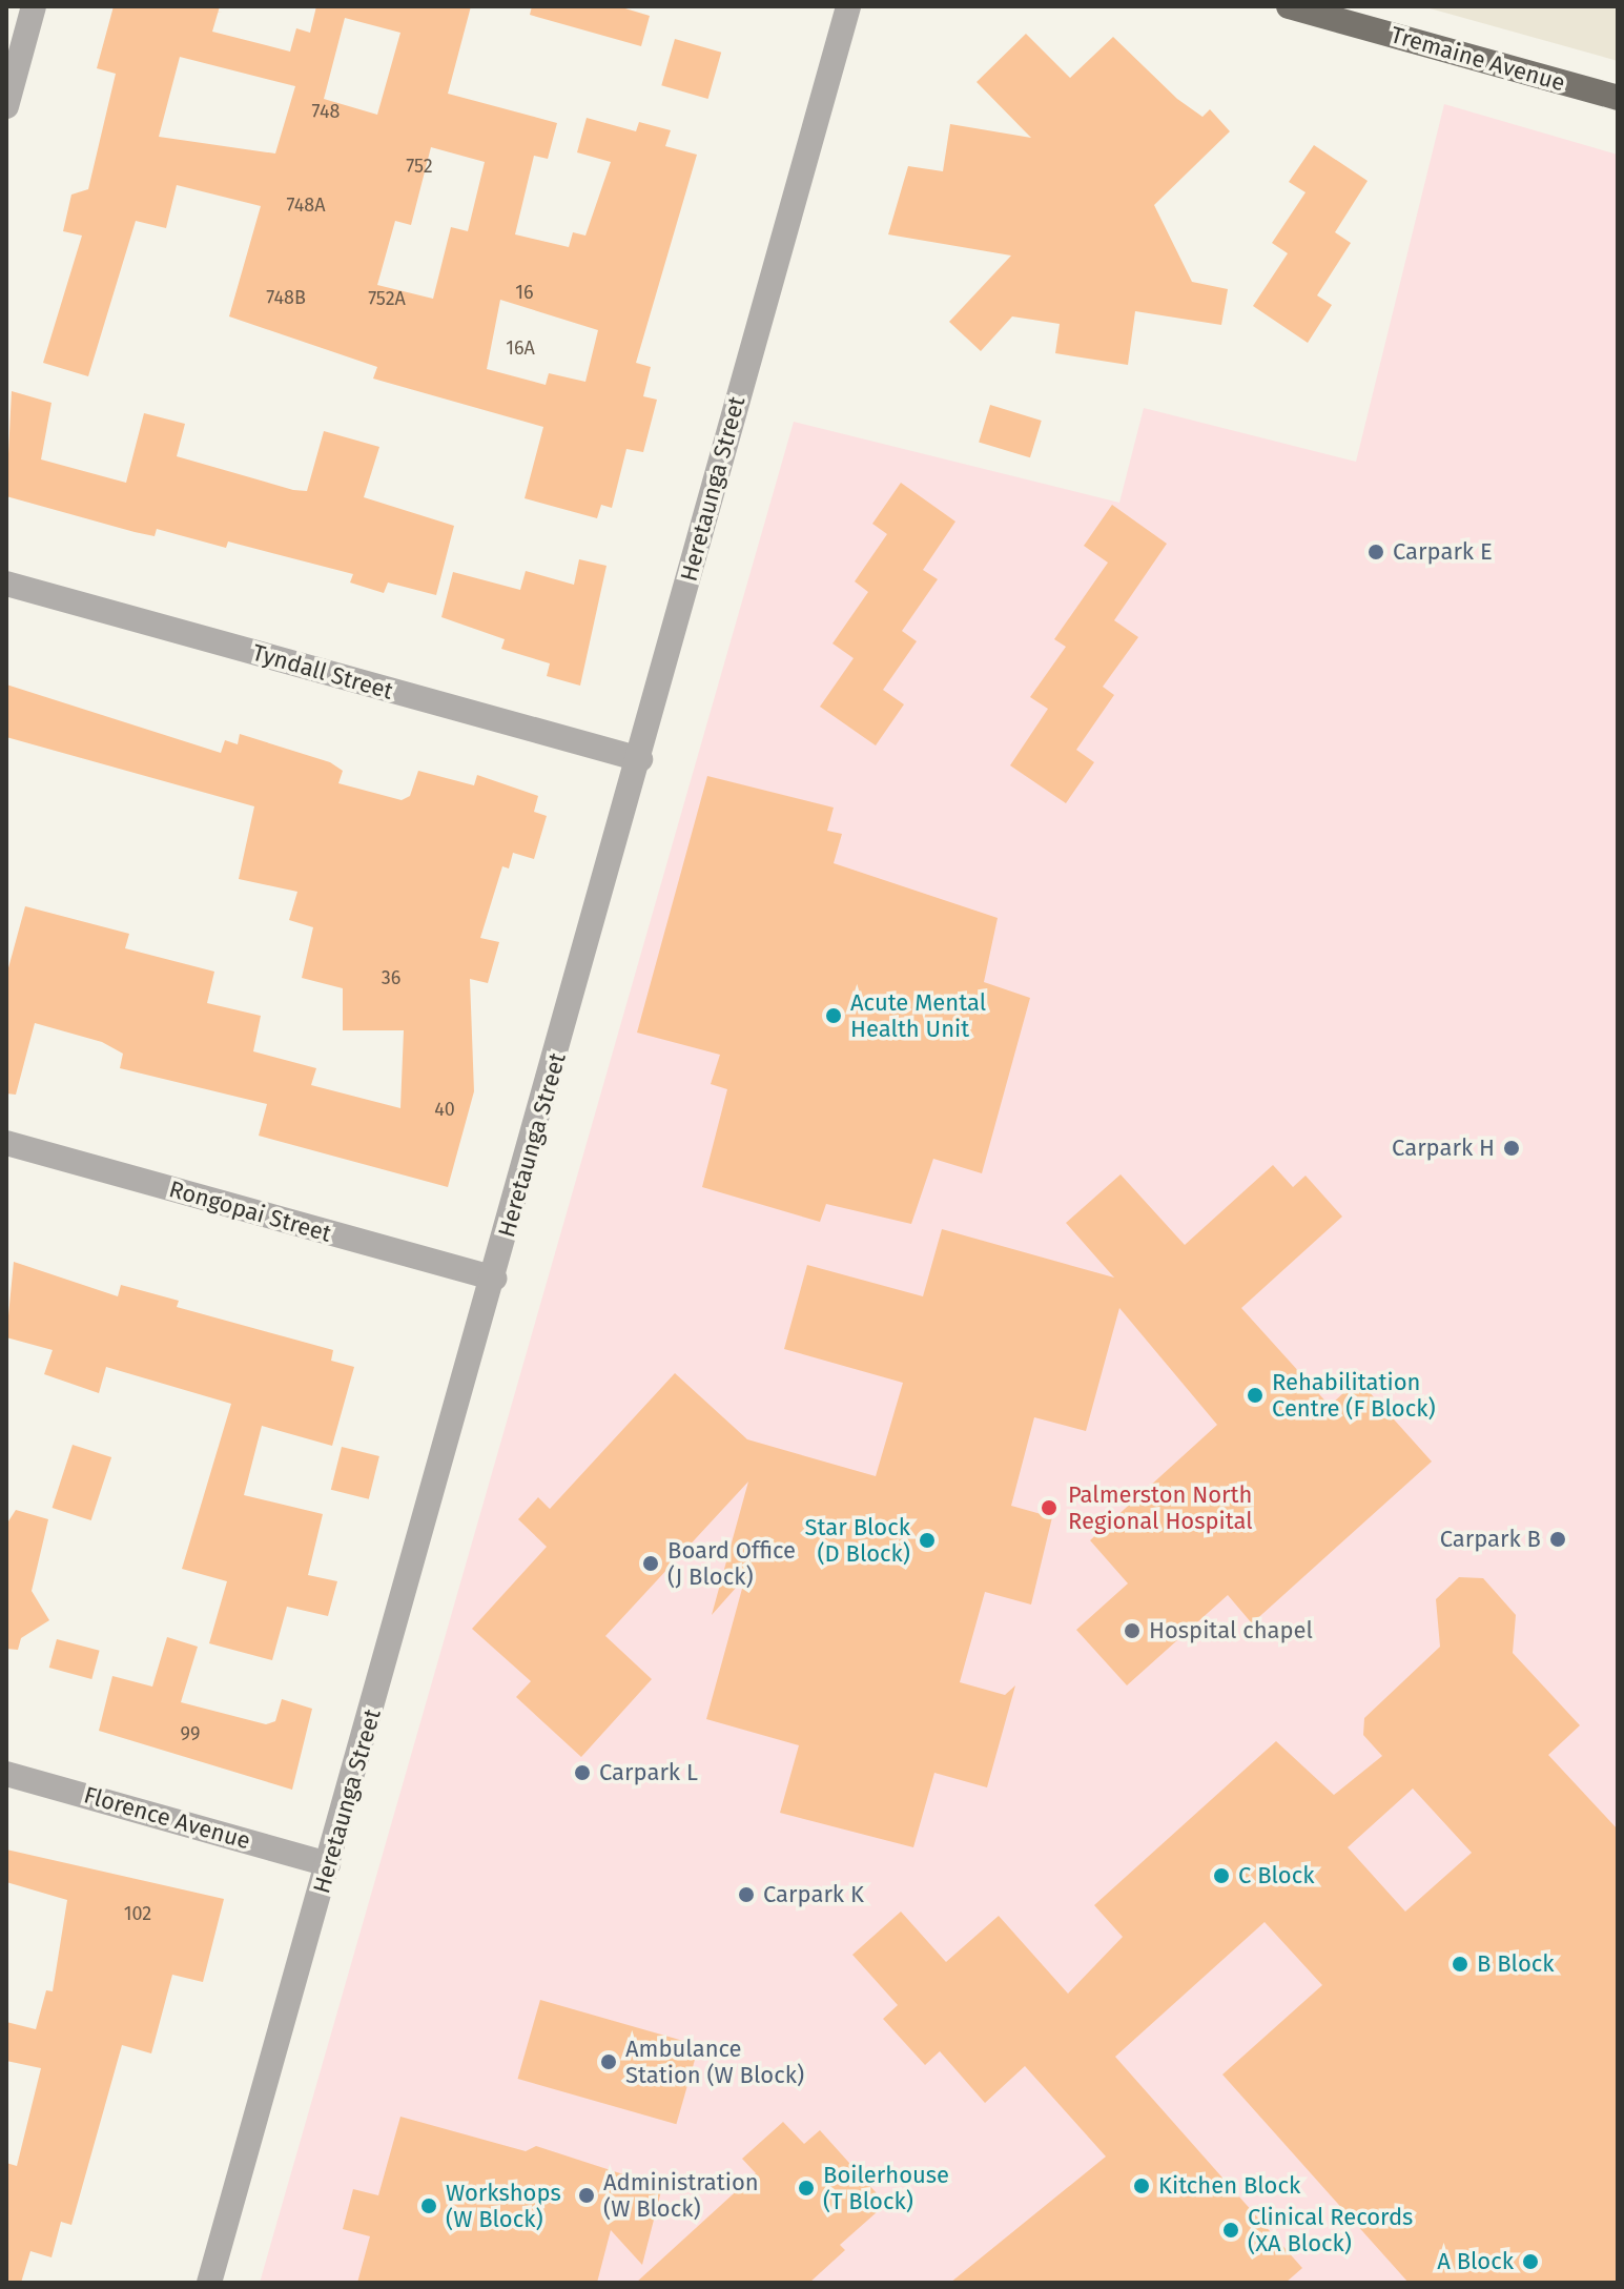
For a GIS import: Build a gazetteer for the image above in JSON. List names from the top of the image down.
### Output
{
  "streets": {
    "main road": ["Tremaine Avenue"],
    "street": [
      "Heretaunga Street",
      "Tyndall Street",
      "Rongopai Street",
      "Florence Avenue"
    ]
  },
  "crossings": [
    ["Heretaunga Street", "Tyndall Street"],
    ["Heretaunga Street", "Rongopai Street"],
    ["Heretaunga Street", "Florence Avenue"]
  ],
  "places": [
    "Carpark E",
    "Acute Mental Health Unit",
    "Carpark H",
    "Rehabilitation Centre (F Block)",
    "Palmerston North Regional Hospital",
    "Carpark B",
    "Star Block (D Block)",
    "Board Office (J Block)",
    "Hospital chapel",
    "Carpark L",
    "C Block",
    "Carpark K",
    "B Block",
    "Ambulance Station (W Block)",
    "Kitchen Block",
    "Boilerhouse (T Block)",
    "Administration (W Block)",
    "Workshops (W Block)",
    "Clinical Records (XA Block)",
    "A Block"
  ],
  "house_numbers": [
    "748",
    "752",
    "748A",
    "16",
    "748B",
    "752A",
    "16A",
    "36",
    "40",
    "99",
    "102"
  ]
}
